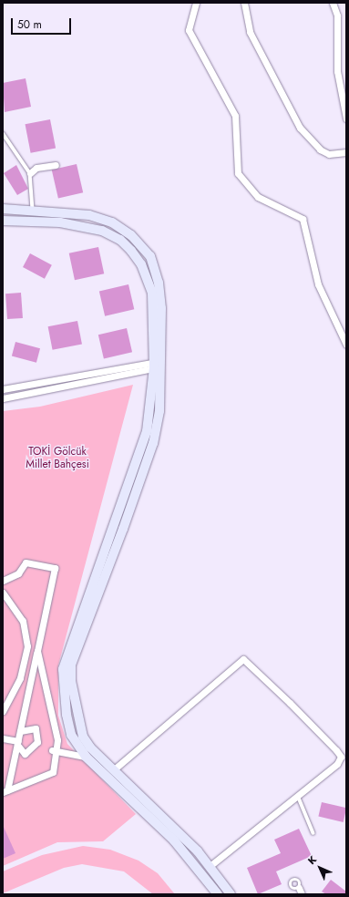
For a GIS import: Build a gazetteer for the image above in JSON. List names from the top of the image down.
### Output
{
  "parks": ["TOKİ Gölcük Millet Bahçesi"],
  "scale_bar": "50 m",
  "north": "top left"
}
